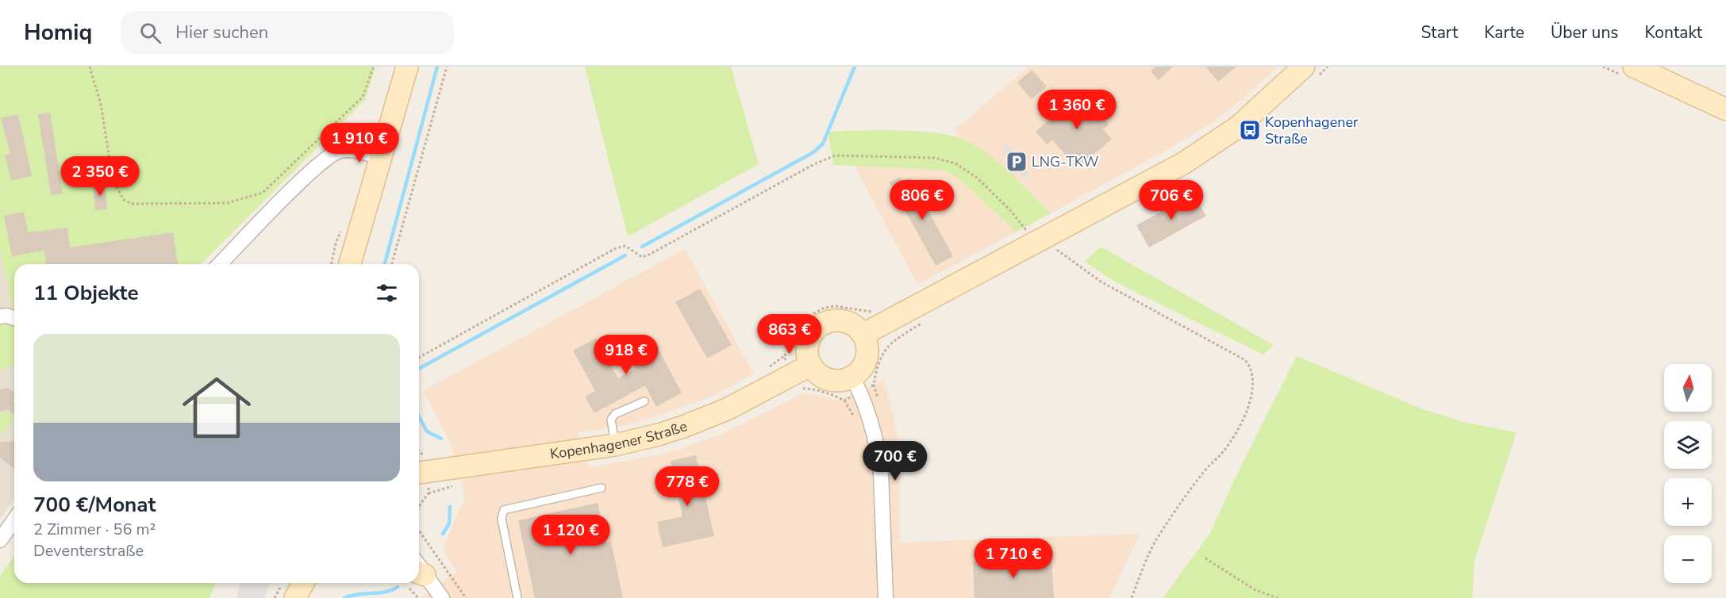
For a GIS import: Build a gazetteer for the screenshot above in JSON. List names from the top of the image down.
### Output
{
  "streets": {
    "main road": ["Kopenhagener Straße"]
  },
  "places": {
    "bus stop": ["Kopenhagener Straße"],
    "parking": ["LNG-TKW"]
  },
  "north": "top",
  "page": {
    "header": "Homiq",
    "search": "Hier suchen",
    "nav": [
      "Start",
      "Karte",
      "Über uns",
      "Kontakt"
    ],
    "price": [
      "1 360 €",
      "1 910 €",
      "2 350 €",
      "806 €",
      "706 €",
      "863 €",
      "918 €",
      "700 €",
      "778 €",
      "1 120 €",
      "1 710 €"
    ],
    "heading": "11 Objekte",
    "list": [
      {
        "name": "700 €/Monat",
        "note": "2 Zimmer · 56 m² · Deventerstraße"
      }
    ],
    "map_buttons": ["+", "−"]
  }
}
